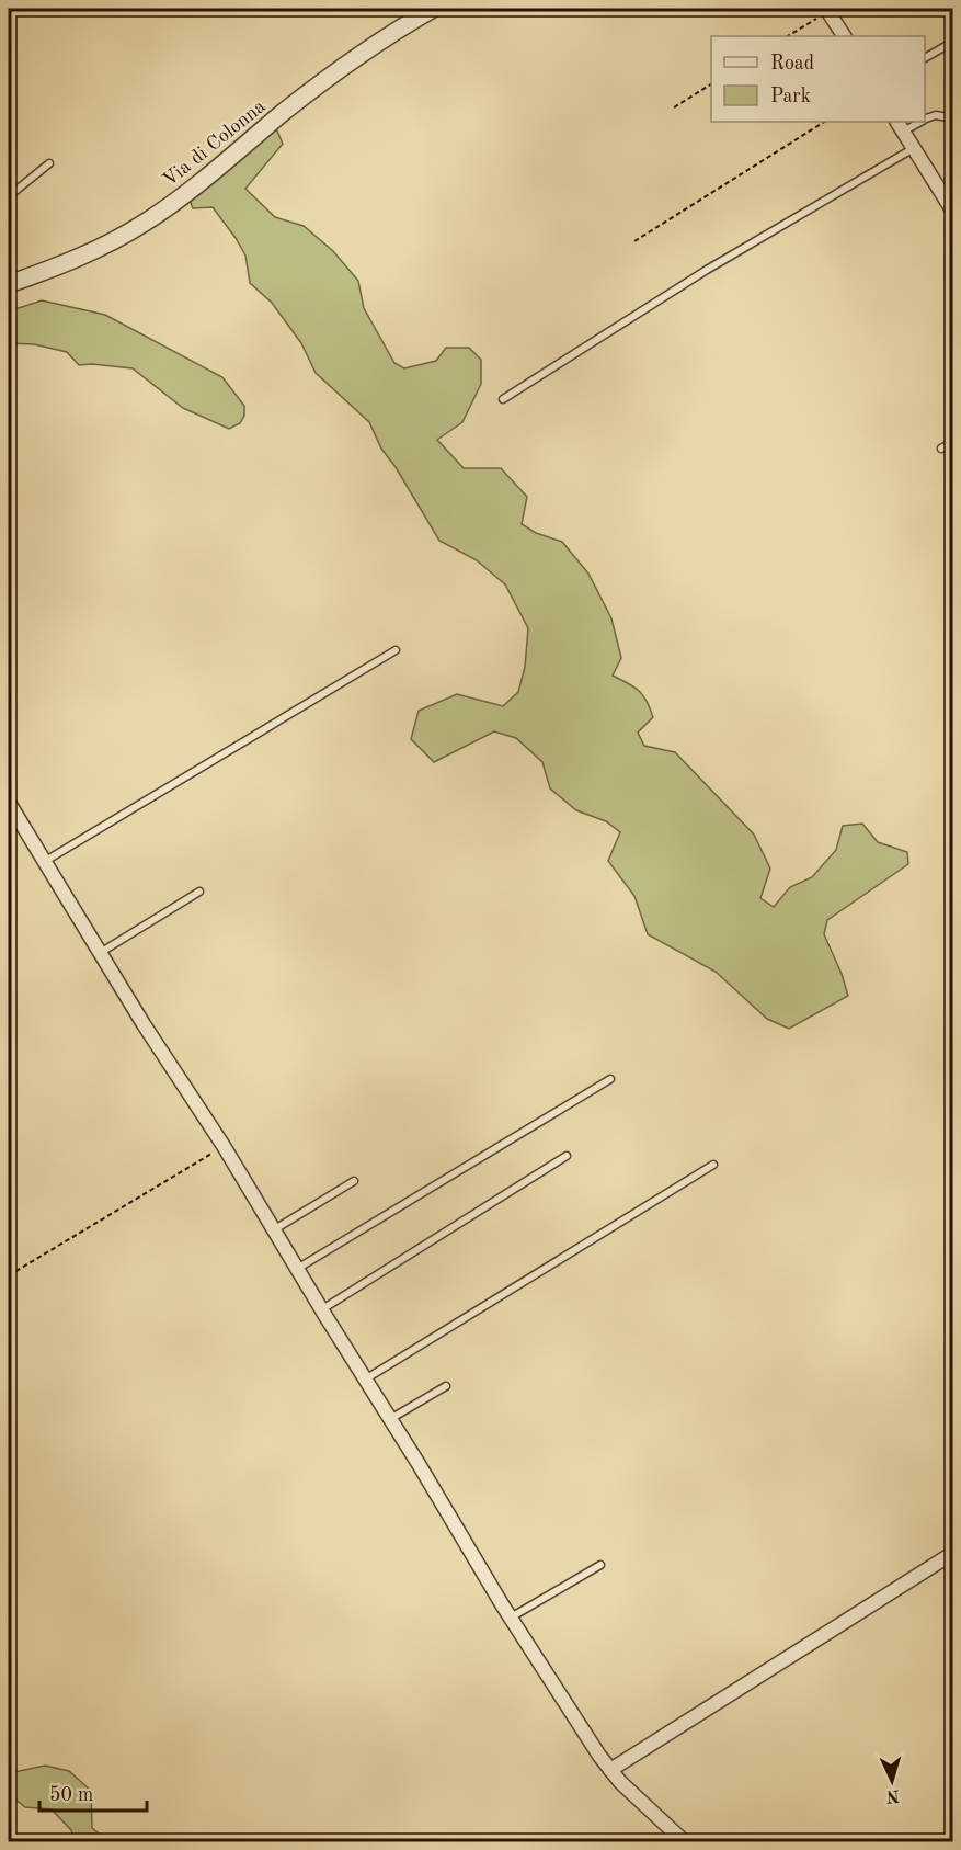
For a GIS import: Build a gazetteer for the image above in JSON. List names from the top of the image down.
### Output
{
  "streets": {
    "street": ["Via di Colonna"]
  },
  "legend": ["Road", "Park"],
  "scale_bar": "50 m",
  "north": "bottom"
}
